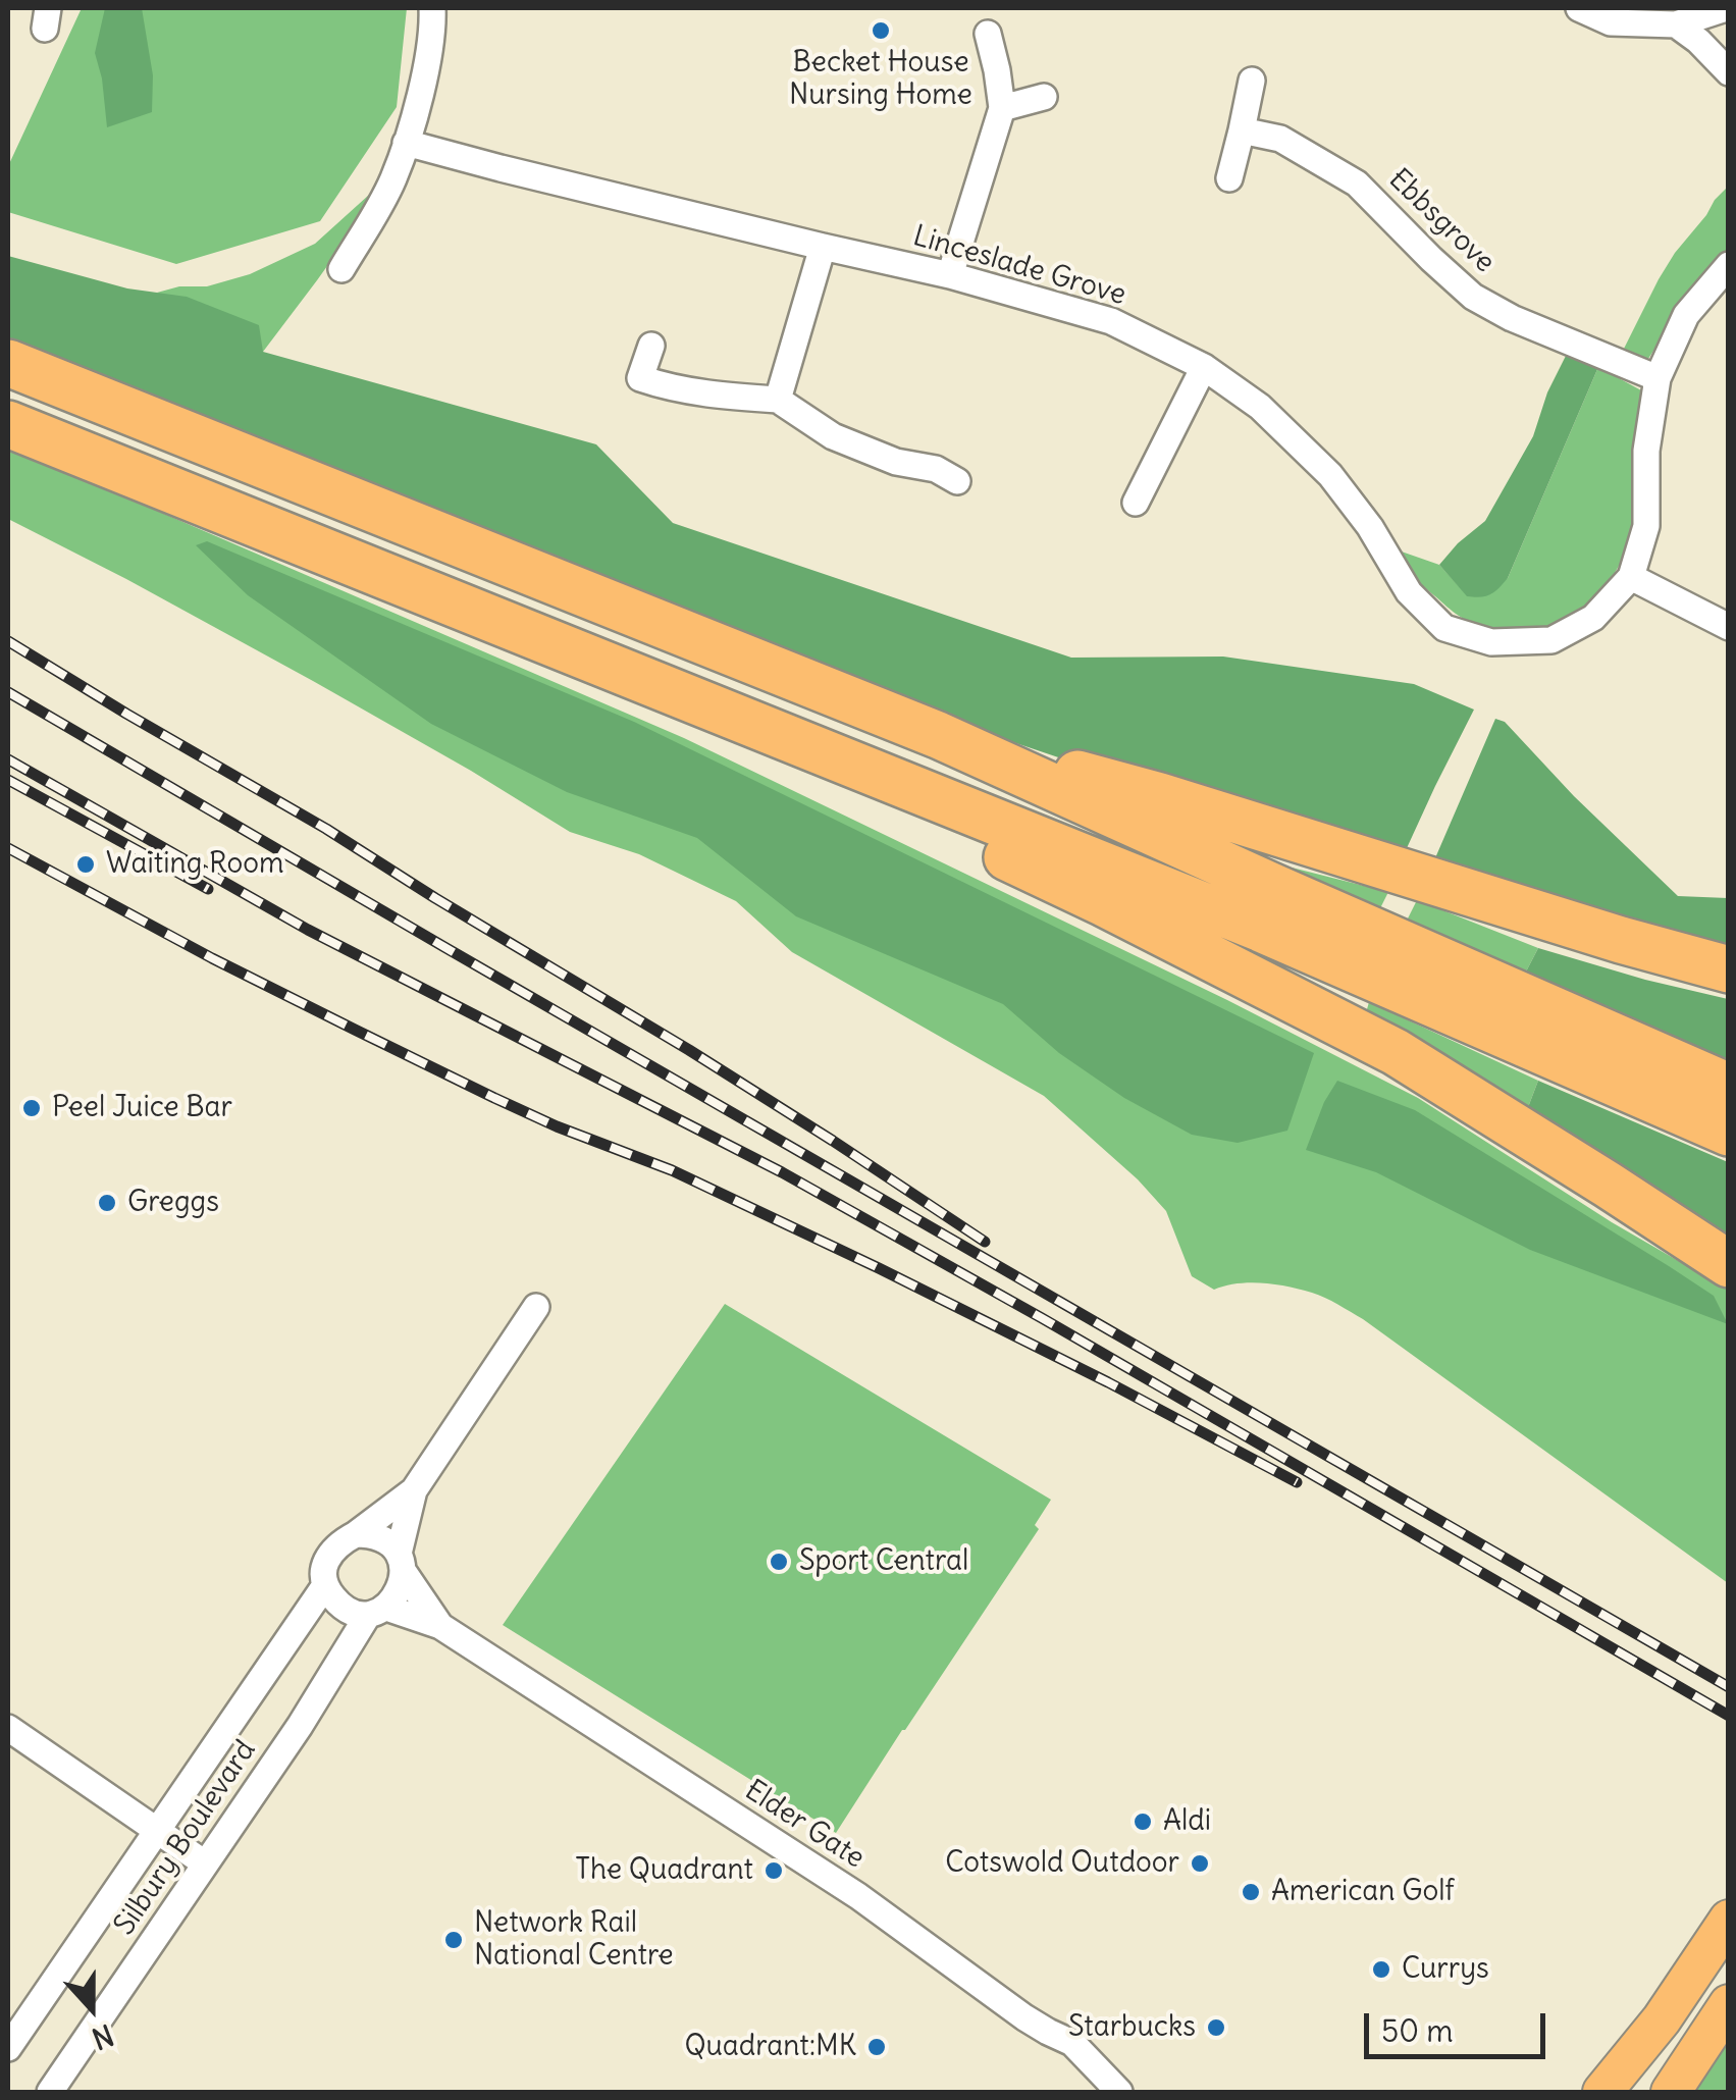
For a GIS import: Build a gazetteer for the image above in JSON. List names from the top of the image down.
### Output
{
  "streets": {
    "street": [
      "Ebbsgrove",
      "Linceslade Grove",
      "Elder Gate",
      "Silbury Boulevard"
    ]
  },
  "crossings": [
    ["Ebbsgrove", "Linceslade Grove"],
    ["Elder Gate", "Silbury Boulevard"]
  ],
  "places": [
    "Becket House Nursing Home",
    "Waiting Room",
    "Peel Juice Bar",
    "Greggs",
    "Sport Central",
    "Aldi",
    "Cotswold Outdoor",
    "The Quadrant",
    "American Golf",
    "Network Rail National Centre",
    "Currys",
    "Starbucks",
    "Quadrant:MK"
  ],
  "scale_bar": "50 m",
  "north": "bottom"
}
